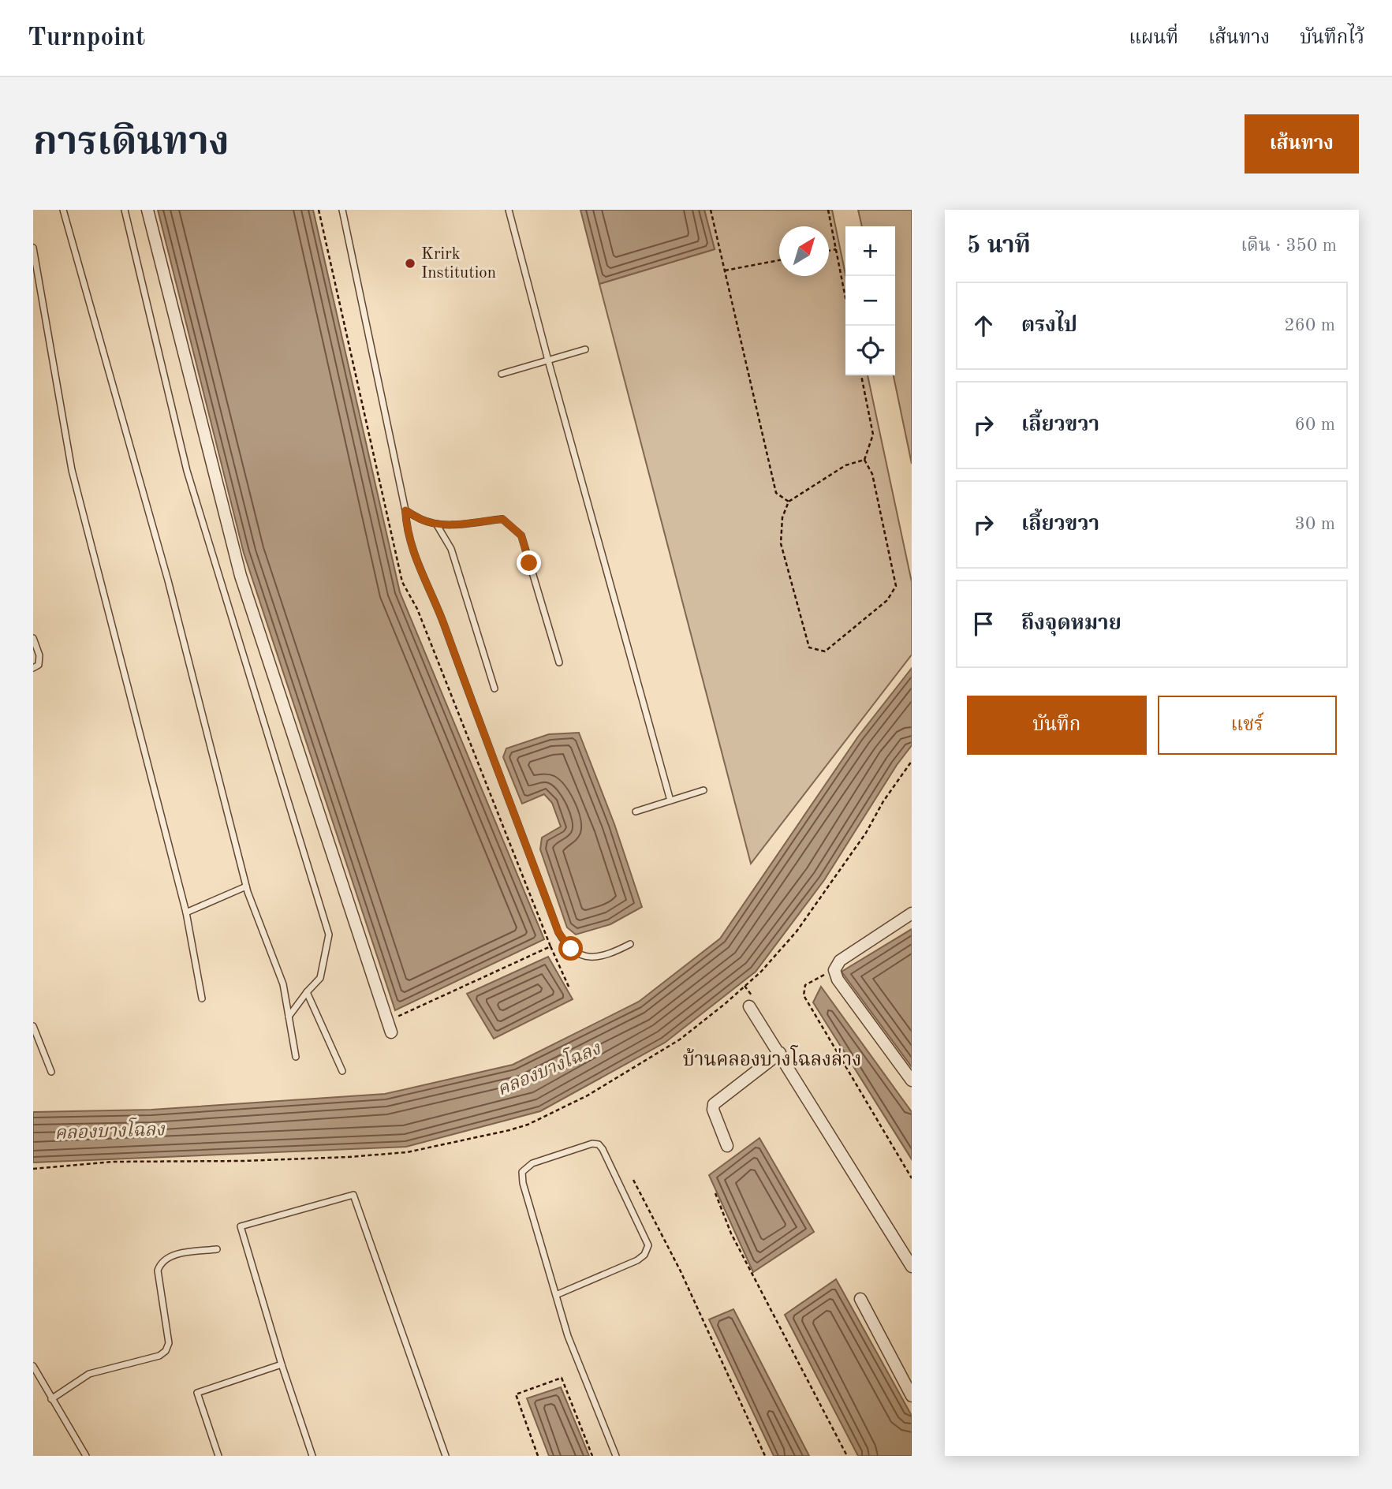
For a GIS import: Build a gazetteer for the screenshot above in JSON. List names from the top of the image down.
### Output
{
  "districts": ["บ้านคลองบางโฉลงล่าง"],
  "water": ["คลองบางโฉลง"],
  "places": ["Krirk Institution"],
  "north": "top right",
  "page": {
    "header": "Turnpoint",
    "nav": ["แผนที่", "เส้นทาง", "บันทึกไว้"],
    "title": "การเดินทาง",
    "buttons": [
      "เส้นทาง",
      ["บันทึก", "แชร์"]
    ],
    "heading": ["5 นาที", "เดิน · 350 m"],
    "map_buttons": ["+", "−"],
    "list": [
      ["ตรงไป", "260 m"],
      ["เลี้ยวขวา", "60 m"],
      ["เลี้ยวขวา", "30 m"],
      "ถึงจุดหมาย"
    ]
  }
}
